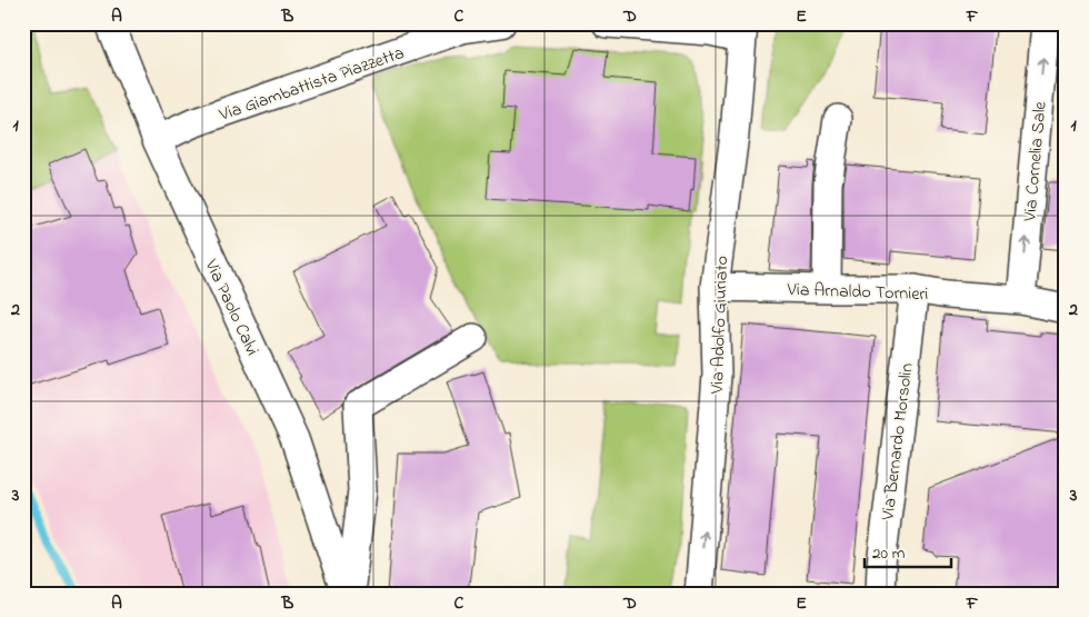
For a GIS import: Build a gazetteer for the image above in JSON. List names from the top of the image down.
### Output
{
  "streets": {
    "street": [
      "Via Giambattista Piazzetta",
      "Via Cornelia Sale",
      "Via Arnaldo Tornieri",
      "Via Paolo Calvi",
      "Via Adolfo Giuriato",
      "Via Bernardo Morsolin"
    ]
  },
  "crossings": [
    ["Via Giambattista Piazzetta", "Via Paolo Calvi"],
    ["Via Cornelia Sale", "Via Arnaldo Tornieri"],
    ["Via Arnaldo Tornieri", "Via Adolfo Giuriato"],
    ["Via Arnaldo Tornieri", "Via Bernardo Morsolin"]
  ],
  "one_way": ["Via Adolfo Giuriato"],
  "scale_bar": "20 m",
  "grid": {
    "columns": [
      "A",
      "B",
      "C",
      "D",
      "E",
      "F"
    ],
    "rows": ["1", "2", "3"]
  }
}
